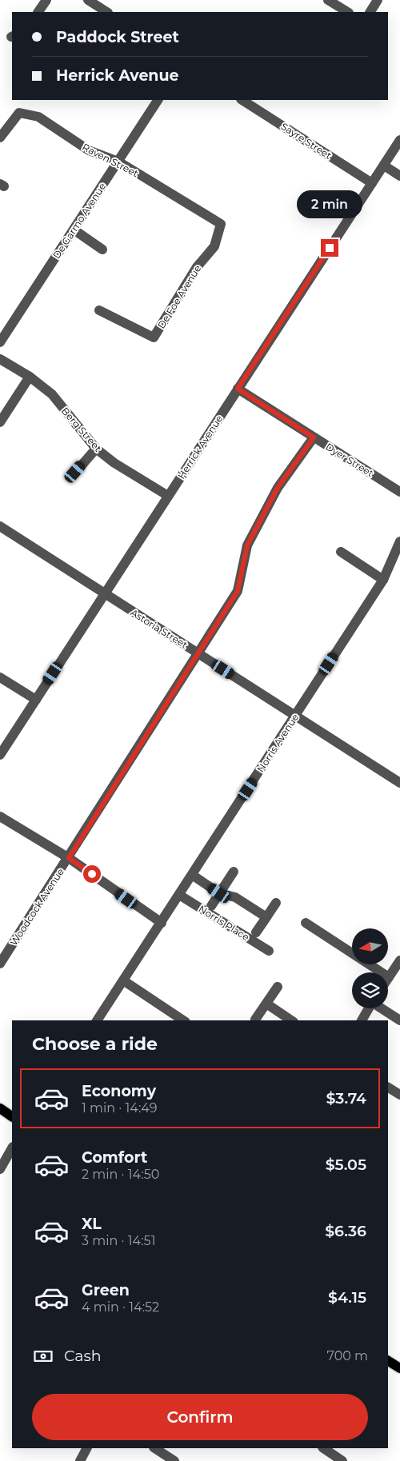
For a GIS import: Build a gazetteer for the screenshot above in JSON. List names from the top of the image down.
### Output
{
  "streets": {
    "street": [
      "Sayre Street",
      "Raven Street",
      "De Garmo Avenue",
      "De Foe Avenue",
      "Berg Street",
      "Herrick Avenue",
      "Dyer Street",
      "Astoria Street",
      "Norris Avenue",
      "Woodcock Avenue",
      "Norris Place"
    ]
  },
  "crossings": [
    ["Sayre Street", "Herrick Avenue"],
    ["Raven Street", "De Garmo Avenue"],
    ["Raven Street", "De Foe Avenue"],
    ["Berg Street", "Herrick Avenue"],
    ["Herrick Avenue", "Dyer Street"],
    ["Herrick Avenue", "Astoria Street"],
    ["Dyer Street", "Woodcock Avenue"],
    ["Astoria Street", "Norris Avenue"],
    ["Astoria Street", "Woodcock Avenue"],
    ["Norris Avenue", "Norris Place"]
  ],
  "north": "left",
  "page": {
    "banner": ["Paddock Street", "Herrick Avenue"],
    "bubble": "2 min",
    "heading": "Choose a ride",
    "list": [
      {
        "name": "Economy",
        "note": "1 min · 14:49",
        "value": "$3.74"
      },
      {
        "name": "Comfort",
        "note": "2 min · 14:50",
        "value": "$5.05"
      },
      {
        "name": "XL",
        "note": "3 min · 14:51",
        "value": "$6.36"
      },
      {
        "name": "Green",
        "note": "4 min · 14:52",
        "value": "$4.15"
      }
    ],
    "pay": ["Cash", "700 m"],
    "buttons": "Confirm"
  }
}
